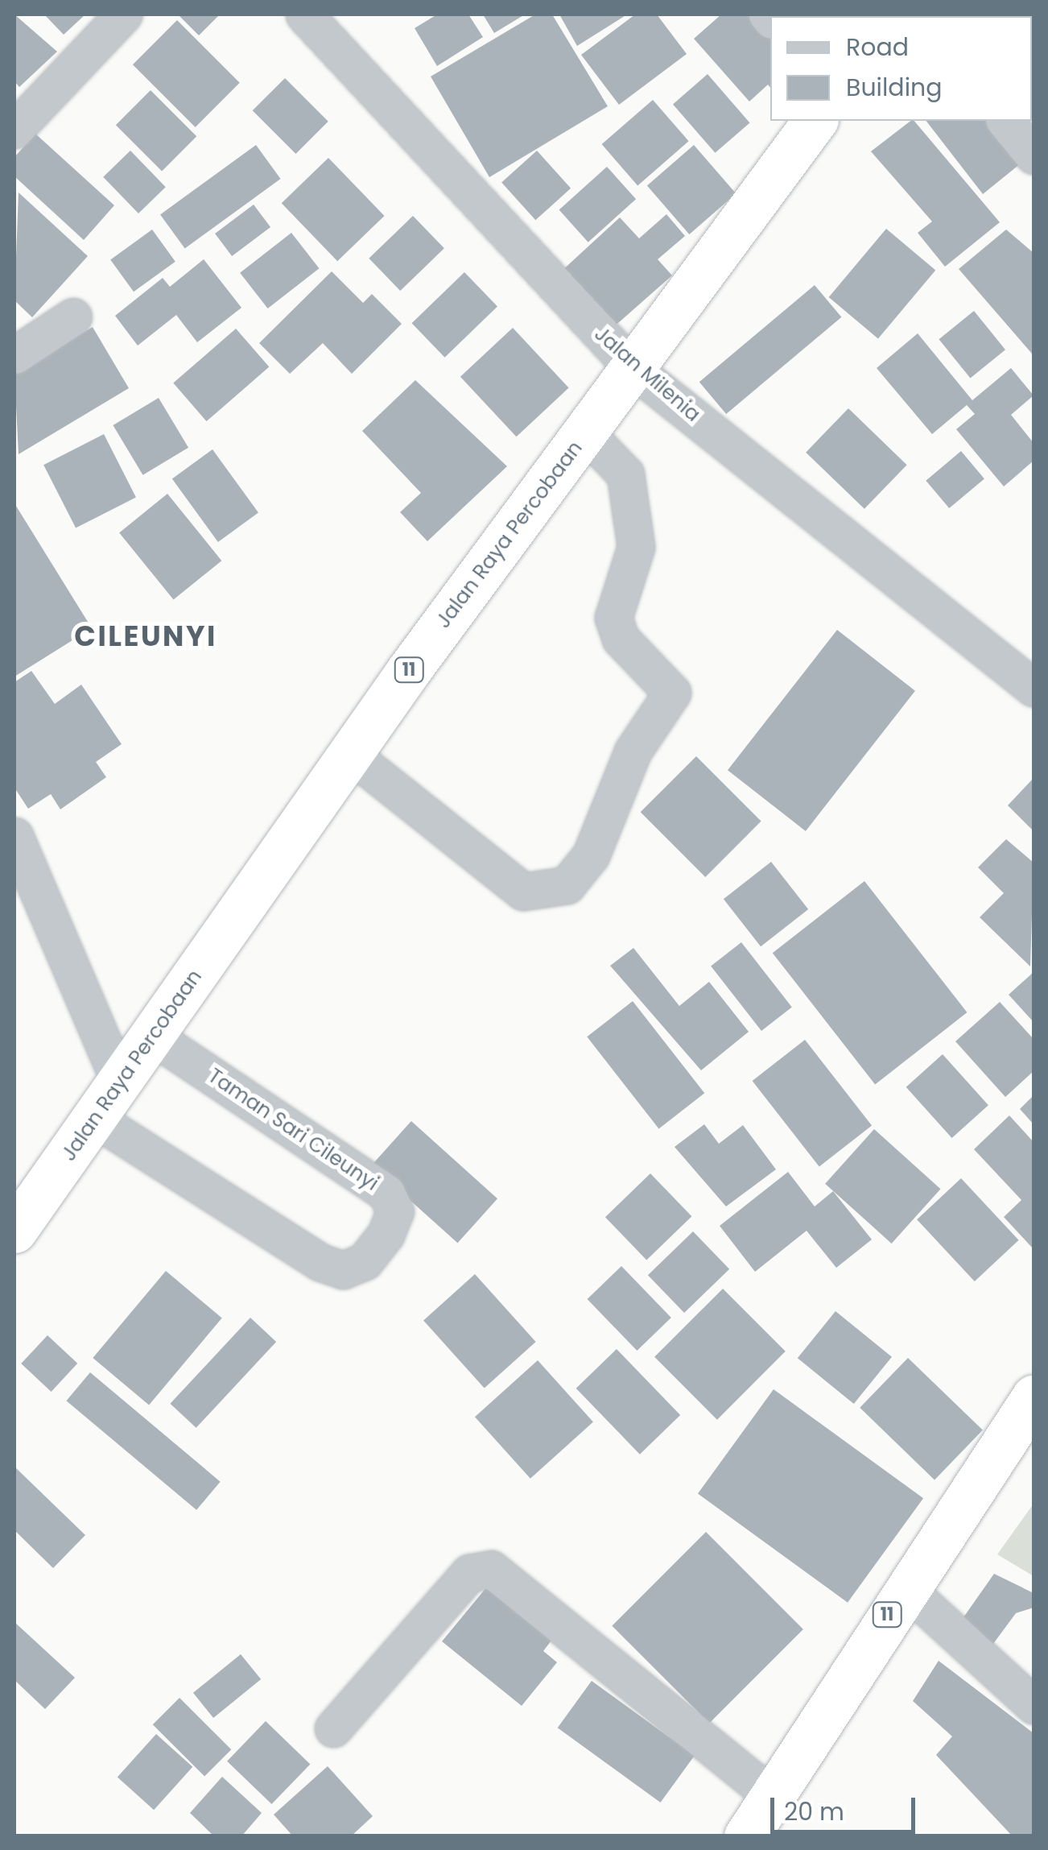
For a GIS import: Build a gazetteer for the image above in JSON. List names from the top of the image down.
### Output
{
  "streets": {
    "highway": ["Jalan Raya Percobaan", "11"],
    "street": ["Jalan Milenia", "Taman Sari Cileunyi"]
  },
  "crossings": [
    ["Jalan Milenia", "Jalan Raya Percobaan"],
    ["Jalan Raya Percobaan", "Taman Sari Cileunyi"]
  ],
  "districts": ["CILEUNYI"],
  "legend": ["Road", "Building"],
  "scale_bar": "20 m"
}
